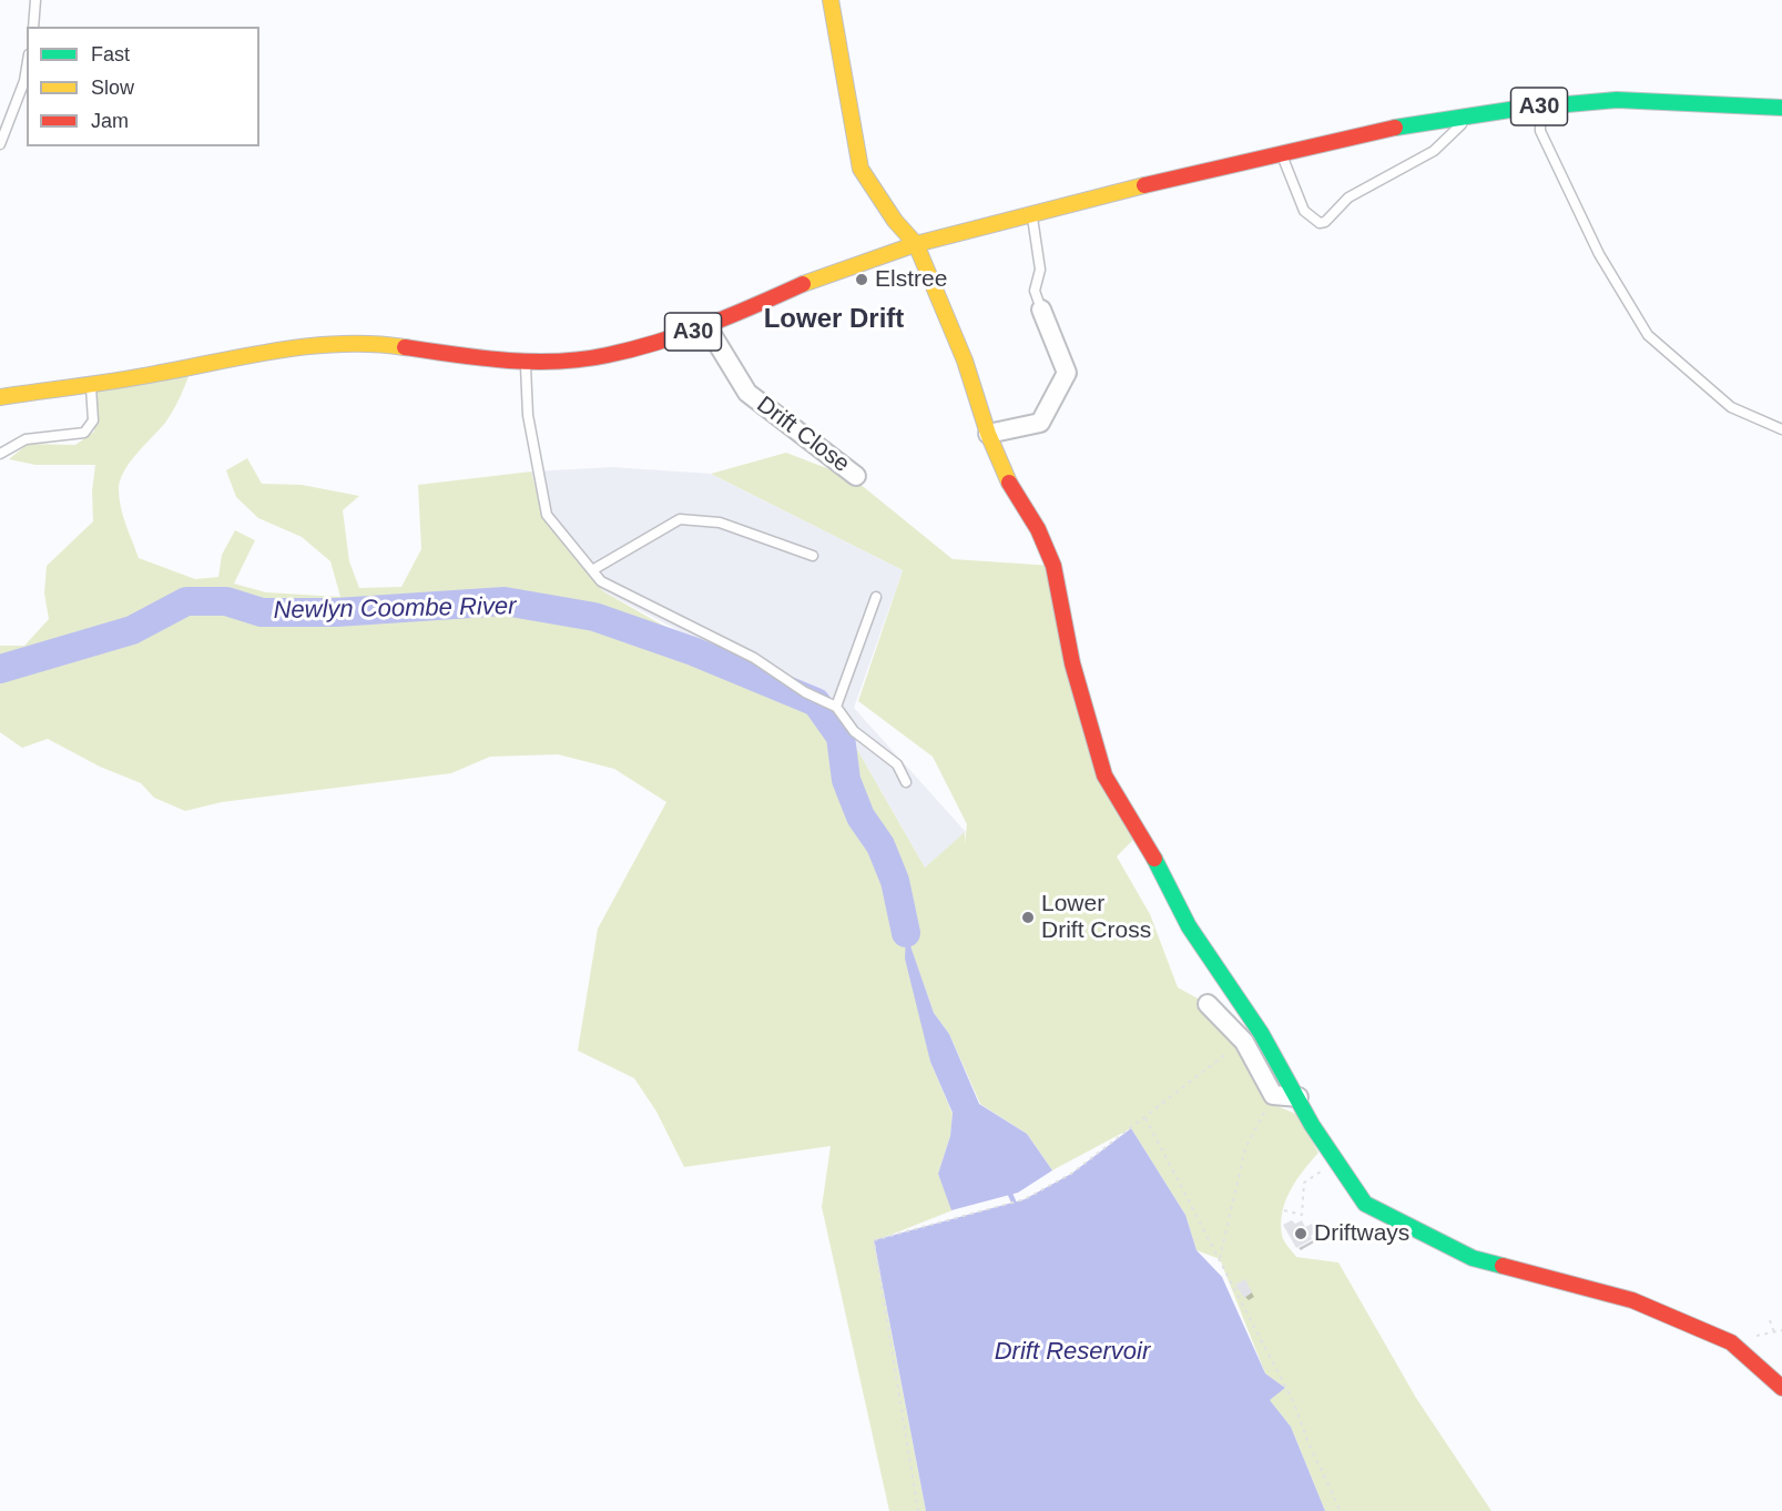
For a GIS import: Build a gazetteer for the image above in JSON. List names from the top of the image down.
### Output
{
  "streets": {
    "main road": ["A30"],
    "street": ["Drift Close"]
  },
  "crossings": [
    ["A30", "Drift Close"]
  ],
  "districts": ["Lower Drift"],
  "water": ["Newlyn Coombe River", "Drift Reservoir"],
  "places": ["Elstree", "Lower Drift Cross", "Driftways"],
  "legend": ["Fast", "Slow", "Jam"]
}
